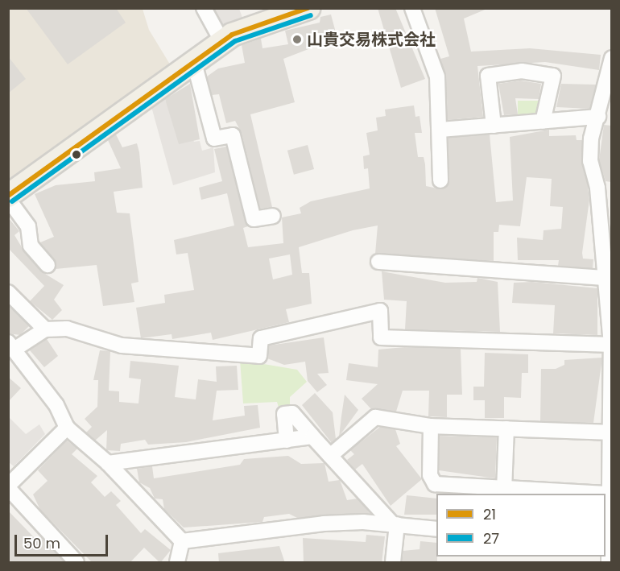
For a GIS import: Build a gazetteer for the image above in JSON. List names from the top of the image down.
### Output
{
  "places": ["山貴交易株式会社"],
  "lines": ["transit line 21", "transit line 27"],
  "legend": ["21", "27"],
  "scale_bar": "50 m"
}
